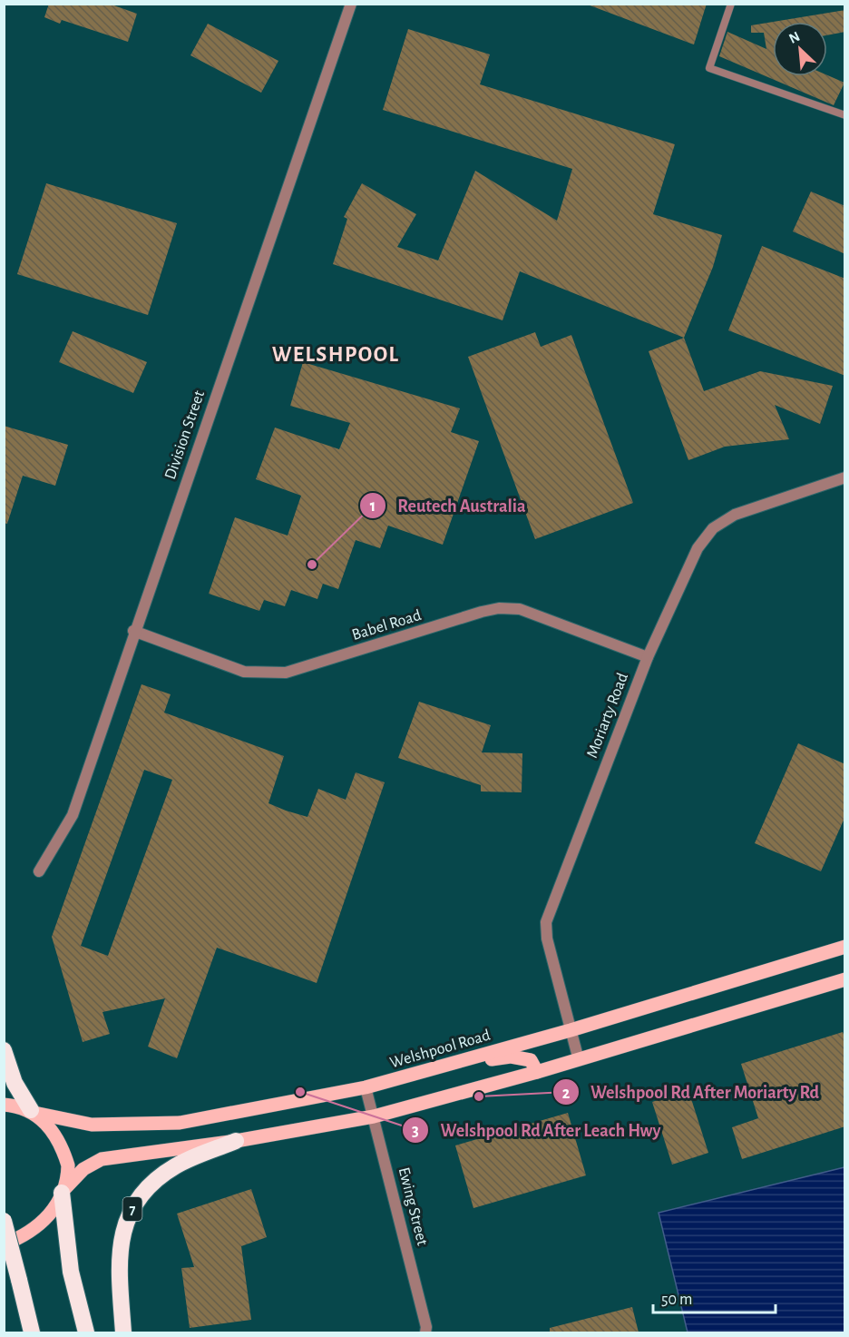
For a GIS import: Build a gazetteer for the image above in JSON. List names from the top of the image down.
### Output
{
  "streets": {
    "highway": ["7"],
    "main road": ["Welshpool Road"],
    "street": [
      "Division Street",
      "Babel Road",
      "Moriarty Road",
      "Ewing Street"
    ]
  },
  "crossings": [
    ["Division Street", "Babel Road"],
    ["Babel Road", "Moriarty Road"],
    ["Moriarty Road", "Welshpool Road"],
    ["Welshpool Road", "Ewing Street"]
  ],
  "districts": ["WELSHPOOL"],
  "places": ["Reutech Australia", "Welshpool Rd After Leach Hwy", "Welshpool Rd After Moriarty Rd"],
  "scale_bar": "50 m",
  "north": "top left"
}
